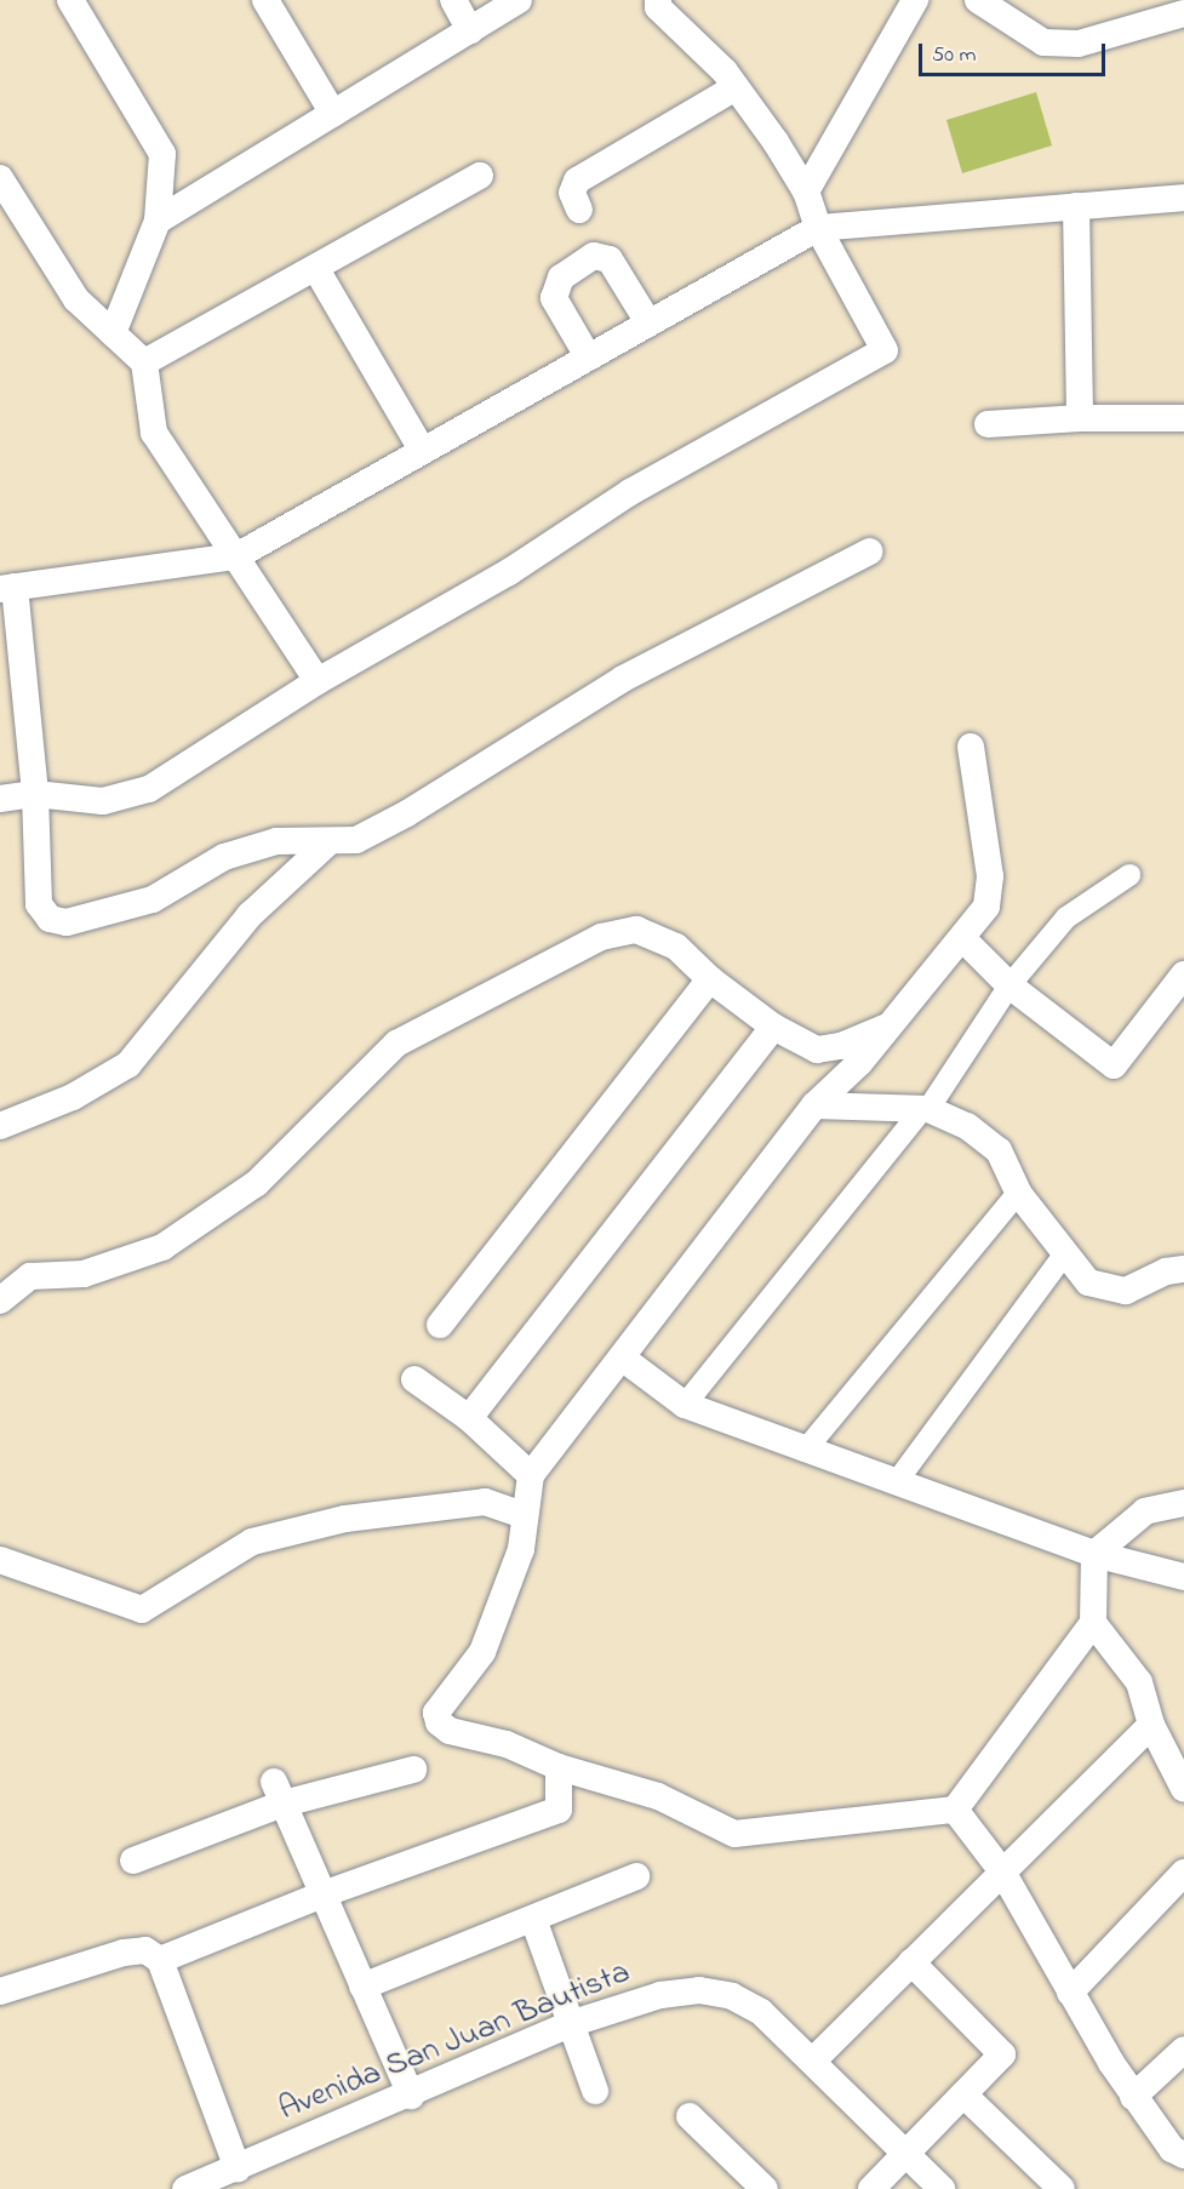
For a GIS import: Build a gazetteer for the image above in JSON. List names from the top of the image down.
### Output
{
  "streets": {
    "street": ["Avenida San Juan Bautista"]
  },
  "scale_bar": "50 m"
}
